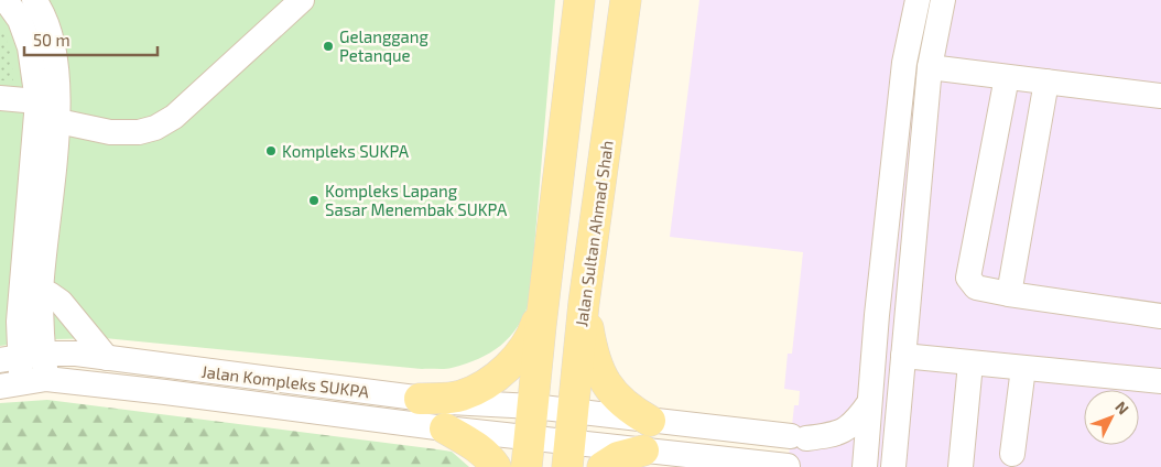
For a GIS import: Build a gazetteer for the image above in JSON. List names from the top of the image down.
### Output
{
  "streets": {
    "main road": ["Jalan Sultan Ahmad Shah"],
    "street": ["Jalan Kompleks SUKPA"]
  },
  "crossings": [
    ["Jalan Sultan Ahmad Shah", "Jalan Kompleks SUKPA"]
  ],
  "places": ["Gelanggang Petanque", "Kompleks SUKPA", "Kompleks Lapang Sasar Menembak SUKPA"],
  "scale_bar": "50 m",
  "north": "top right"
}
